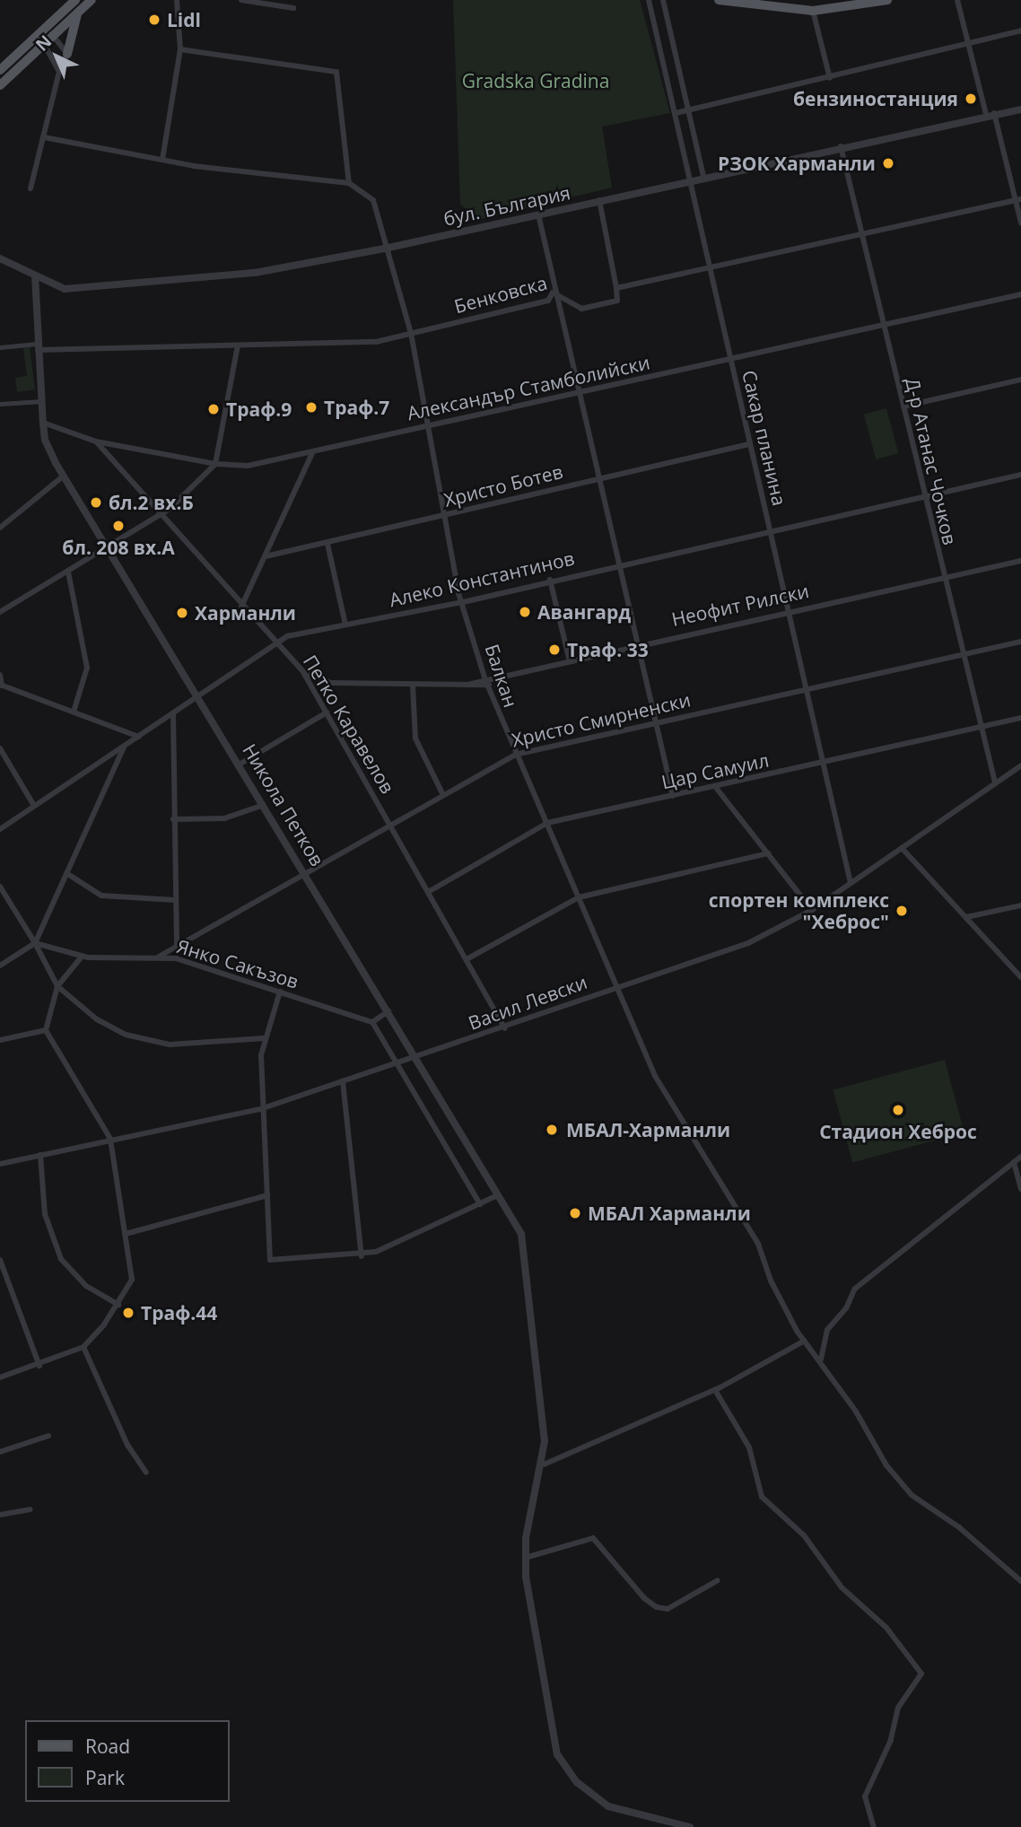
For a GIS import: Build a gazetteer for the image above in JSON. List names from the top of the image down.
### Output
{
  "streets": {
    "street": [
      "бул. България",
      "Бенковска",
      "Александър Стамболийски",
      "Сакар планина",
      "Д-р Атанас Чочков",
      "Христо Ботев",
      "Алеко Константинов",
      "Неофит Рилски",
      "Балкан",
      "Христо Смирненски",
      "Петко Каравелов",
      "Цар Самуил",
      "Никола Петков",
      "Янко Сакъзов",
      "Васил Левски"
    ]
  },
  "crossings": [
    ["бул. България", "Сакар планина"],
    ["бул. България", "Д-р Атанас Чочков"],
    ["бул. България", "Балкан"],
    ["бул. България", "Никола Петков"],
    ["Бенковска", "Балкан"],
    ["Бенковска", "Никола Петков"],
    ["Александър Стамболийски", "Сакар планина"],
    ["Александър Стамболийски", "Д-р Атанас Чочков"],
    ["Александър Стамболийски", "Балкан"],
    ["Александър Стамболийски", "Петко Каравелов"],
    ["Александър Стамболийски", "Никола Петков"],
    ["Сакар планина", "Христо Ботев"],
    ["Сакар планина", "Алеко Константинов"],
    ["Сакар планина", "Неофит Рилски"],
    ["Сакар планина", "Христо Смирненски"],
    ["Сакар планина", "Цар Самуил"],
    ["Сакар планина", "Васил Левски"],
    ["Д-р Атанас Чочков", "Алеко Константинов"],
    ["Д-р Атанас Чочков", "Неофит Рилски"],
    ["Д-р Атанас Чочков", "Христо Смирненски"],
    ["Д-р Атанас Чочков", "Цар Самуил"],
    ["Д-р Атанас Чочков", "Васил Левски"],
    ["Христо Ботев", "Балкан"],
    ["Алеко Константинов", "Балкан"],
    ["Алеко Константинов", "Петко Каравелов"],
    ["Алеко Константинов", "Никола Петков"],
    ["Неофит Рилски", "Балкан"],
    ["Неофит Рилски", "Петко Каравелов"],
    ["Балкан", "Христо Смирненски"],
    ["Балкан", "Цар Самуил"],
    ["Балкан", "Васил Левски"],
    ["Христо Смирненски", "Петко Каравелов"],
    ["Христо Смирненски", "Никола Петков"],
    ["Христо Смирненски", "Янко Сакъзов"],
    ["Петко Каравелов", "Цар Самуил"],
    ["Петко Каравелов", "Васил Левски"],
    ["Никола Петков", "Васил Левски"]
  ],
  "parks": ["Gradska Gradina"],
  "places": [
    "Lidl",
    "бензиностанция",
    "РЗОК Харманли",
    "Траф.7",
    "Траф.9",
    "бл.2 вх.Б",
    "бл. 208 вх.А",
    "Авангард",
    "Харманли",
    "Траф. 33",
    "спортен комплекс \"Хеброс\"",
    "Стадион Хеброс",
    "МБАЛ-Харманли",
    "МБАЛ Харманли",
    "Траф.44"
  ],
  "legend": ["Road", "Park"],
  "north": "top left"
}
